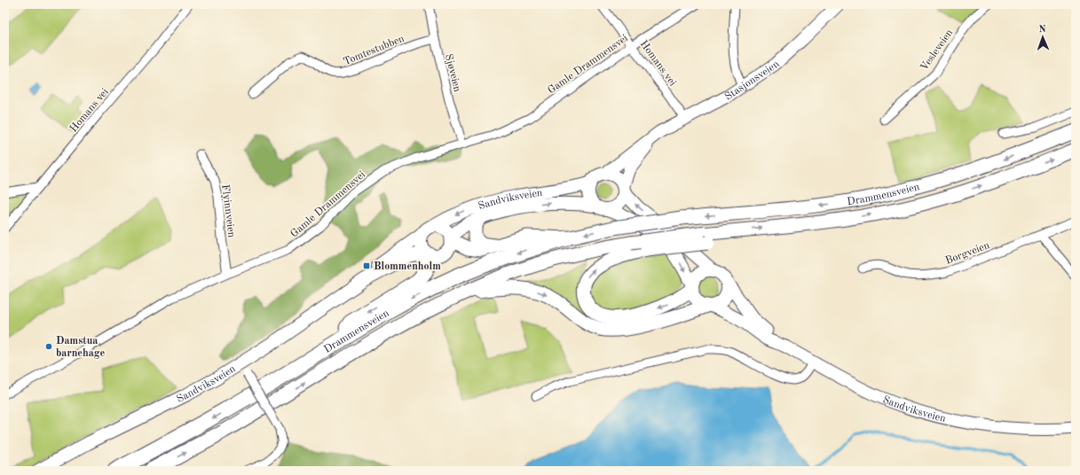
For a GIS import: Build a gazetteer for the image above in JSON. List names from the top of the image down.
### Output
{
  "streets": {
    "highway": ["Drammensveien"],
    "main road": ["Stasjonsveien", "Sandviksveien"],
    "street": [
      "Tomtestubben",
      "Vesleveien",
      "Homans vei",
      "Gamle Drammensvei",
      "Sjøveien",
      "Flyinnveien",
      "Borgveien"
    ]
  },
  "crossings": [
    ["Tomtestubben", "Sjøveien"],
    ["Homans vei", "Gamle Drammensvei"],
    ["Homans vei", "Stasjonsveien"],
    ["Gamle Drammensvei", "Sjøveien"],
    ["Gamle Drammensvei", "Flyinnveien"],
    ["Stasjonsveien", "Sandviksveien"]
  ],
  "places": {
    "transit": ["Blommenholm"],
    "other": ["Damstua barnehage"]
  },
  "north": "top"
}
